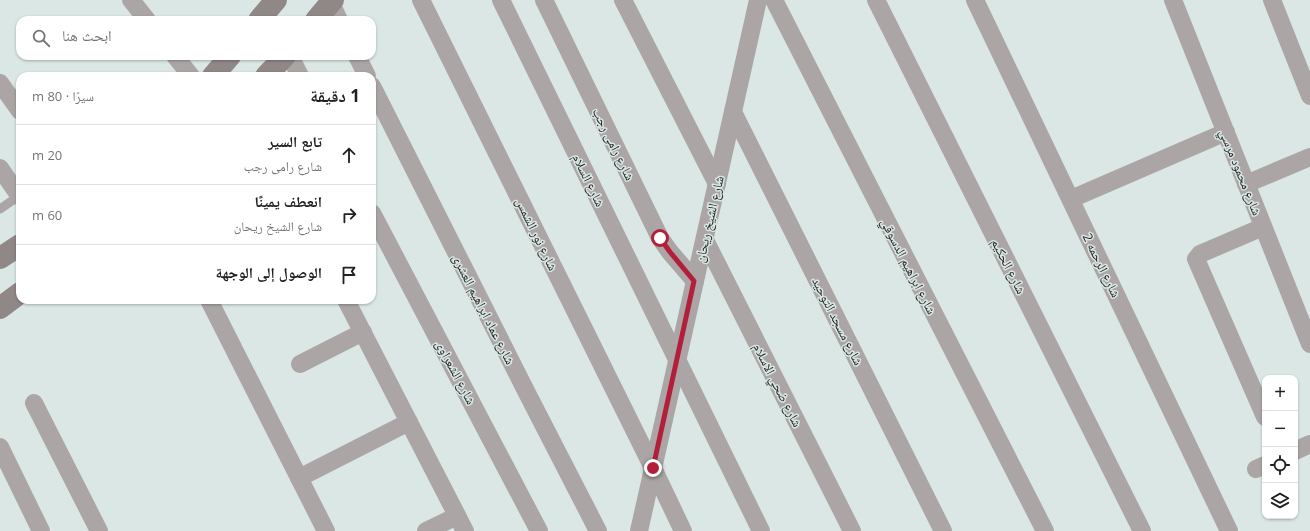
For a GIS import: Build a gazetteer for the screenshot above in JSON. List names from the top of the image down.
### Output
{
  "streets": {
    "street": [
      "شارع رامى رجب",
      "شارع محمود مرسي",
      "شارع السلام",
      "شارع الشيخ ريحان",
      "شارع نور الشمس",
      "شارع الرحمه 2",
      "شارع ابراهيم الدسوقي",
      "شارع الحكيم",
      "شارع عماد ابراهيم العشرى",
      "شارع مسجد التوحيد",
      "شارع الشعراوى",
      "شارع ضحي الاسلام"
    ]
  },
  "crossings": [
    ["شارع رامى رجب", "شارع الشيخ ريحان"],
    ["شارع السلام", "شارع الشيخ ريحان"],
    ["شارع الشيخ ريحان", "شارع نور الشمس"],
    ["شارع الشيخ ريحان", "شارع مسجد التوحيد"],
    ["شارع الشيخ ريحان", "شارع ضحي الاسلام"]
  ],
  "page": {
    "search": "ابحث هنا",
    "heading": ["1 دقيقة", "سيرًا · 80 m"],
    "list": [
      ["تابع السير", "شارع رامى رجب", "20 m"],
      ["انعطف يمينًا", "شارع الشيخ ريحان", "60 m"],
      "الوصول إلى الوجهة"
    ],
    "map_buttons": ["+", "−"]
  }
}
